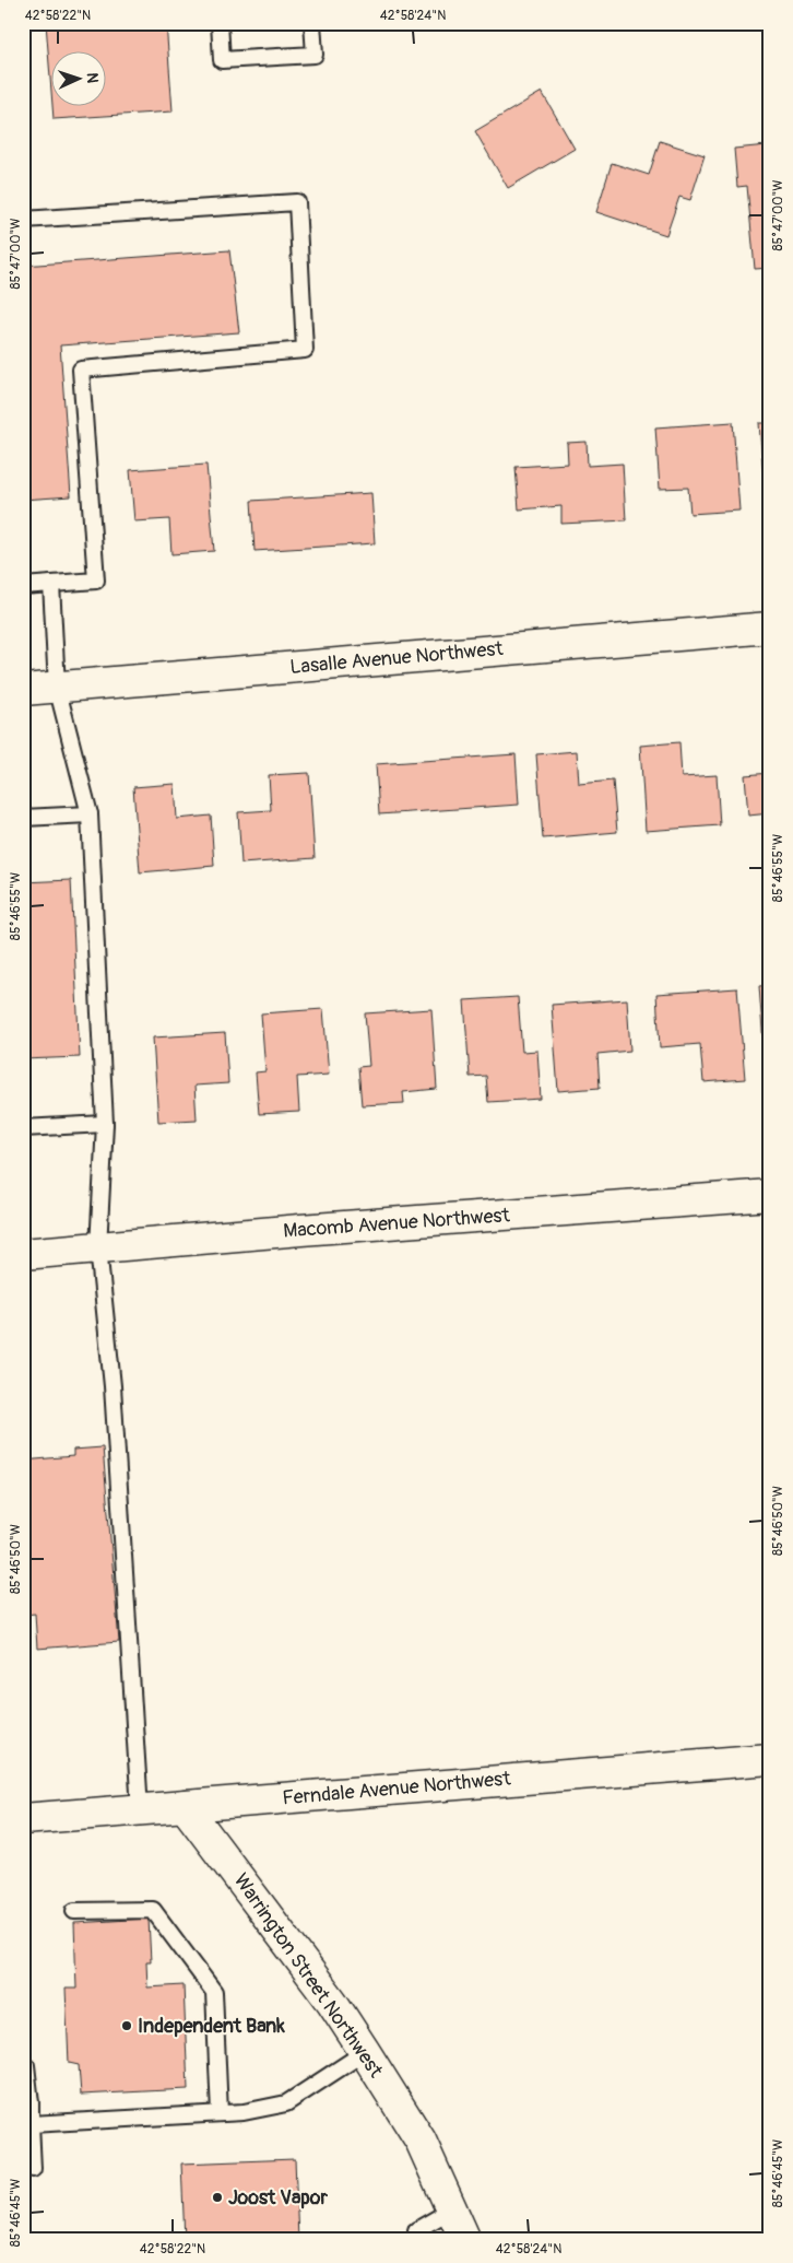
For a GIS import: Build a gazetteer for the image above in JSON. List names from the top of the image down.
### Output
{
  "streets": {
    "street": [
      "Lasalle Avenue Northwest",
      "Macomb Avenue Northwest",
      "Ferndale Avenue Northwest",
      "Warrington Street Northwest"
    ]
  },
  "crossings": [
    ["Ferndale Avenue Northwest", "Warrington Street Northwest"]
  ],
  "places": ["Independent Bank", "Joost Vapor"],
  "north": "right",
  "coordinates": [
    "42°58'22\"N",
    "42°58'24\"N",
    "85°47'00\"W",
    "85°46'55\"W",
    "85°46'50\"W",
    "85°46'45\"W"
  ]
}
